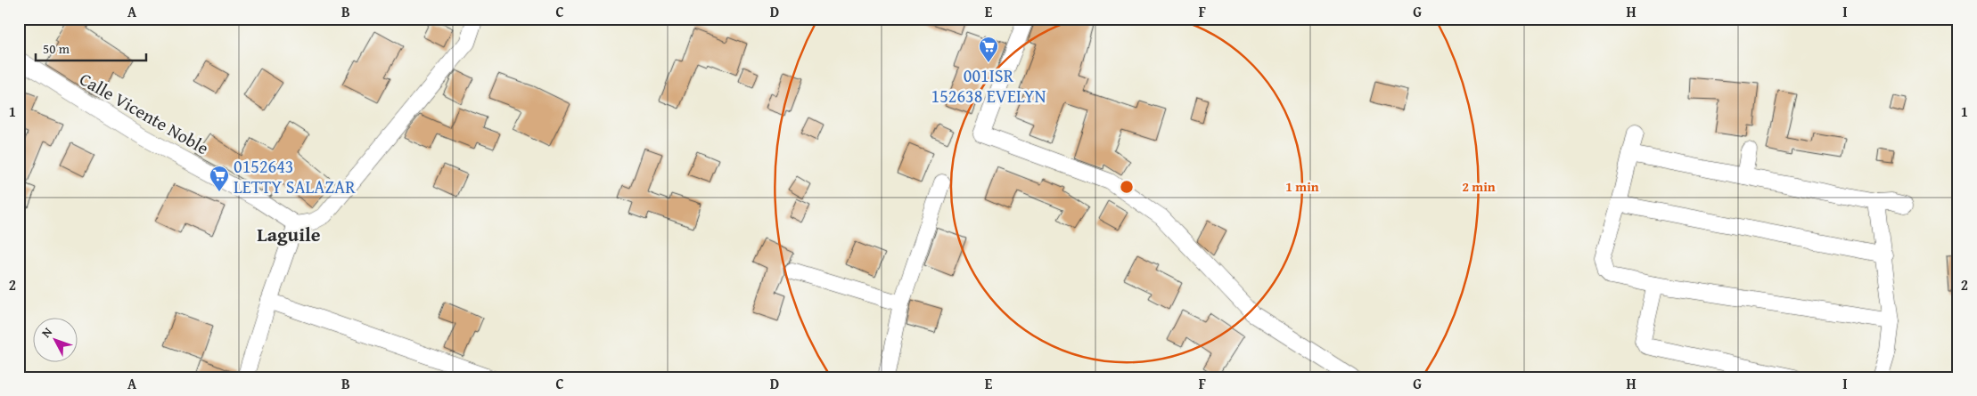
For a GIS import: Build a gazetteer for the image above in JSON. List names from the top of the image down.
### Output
{
  "streets": {
    "street": ["Calle Vicente Noble"]
  },
  "districts": ["Laguile"],
  "places": {
    "supermarket": ["001ISR 152638 EVELYN", "0152643 LETTY SALAZAR"]
  },
  "scale_bar": "50 m",
  "north": "top left",
  "grid": {
    "columns": [
      "A",
      "B",
      "C",
      "D",
      "E",
      "F",
      "G",
      "H",
      "I"
    ],
    "rows": ["1", "2"]
  },
  "rings": ["1 min", "2 min"]
}
